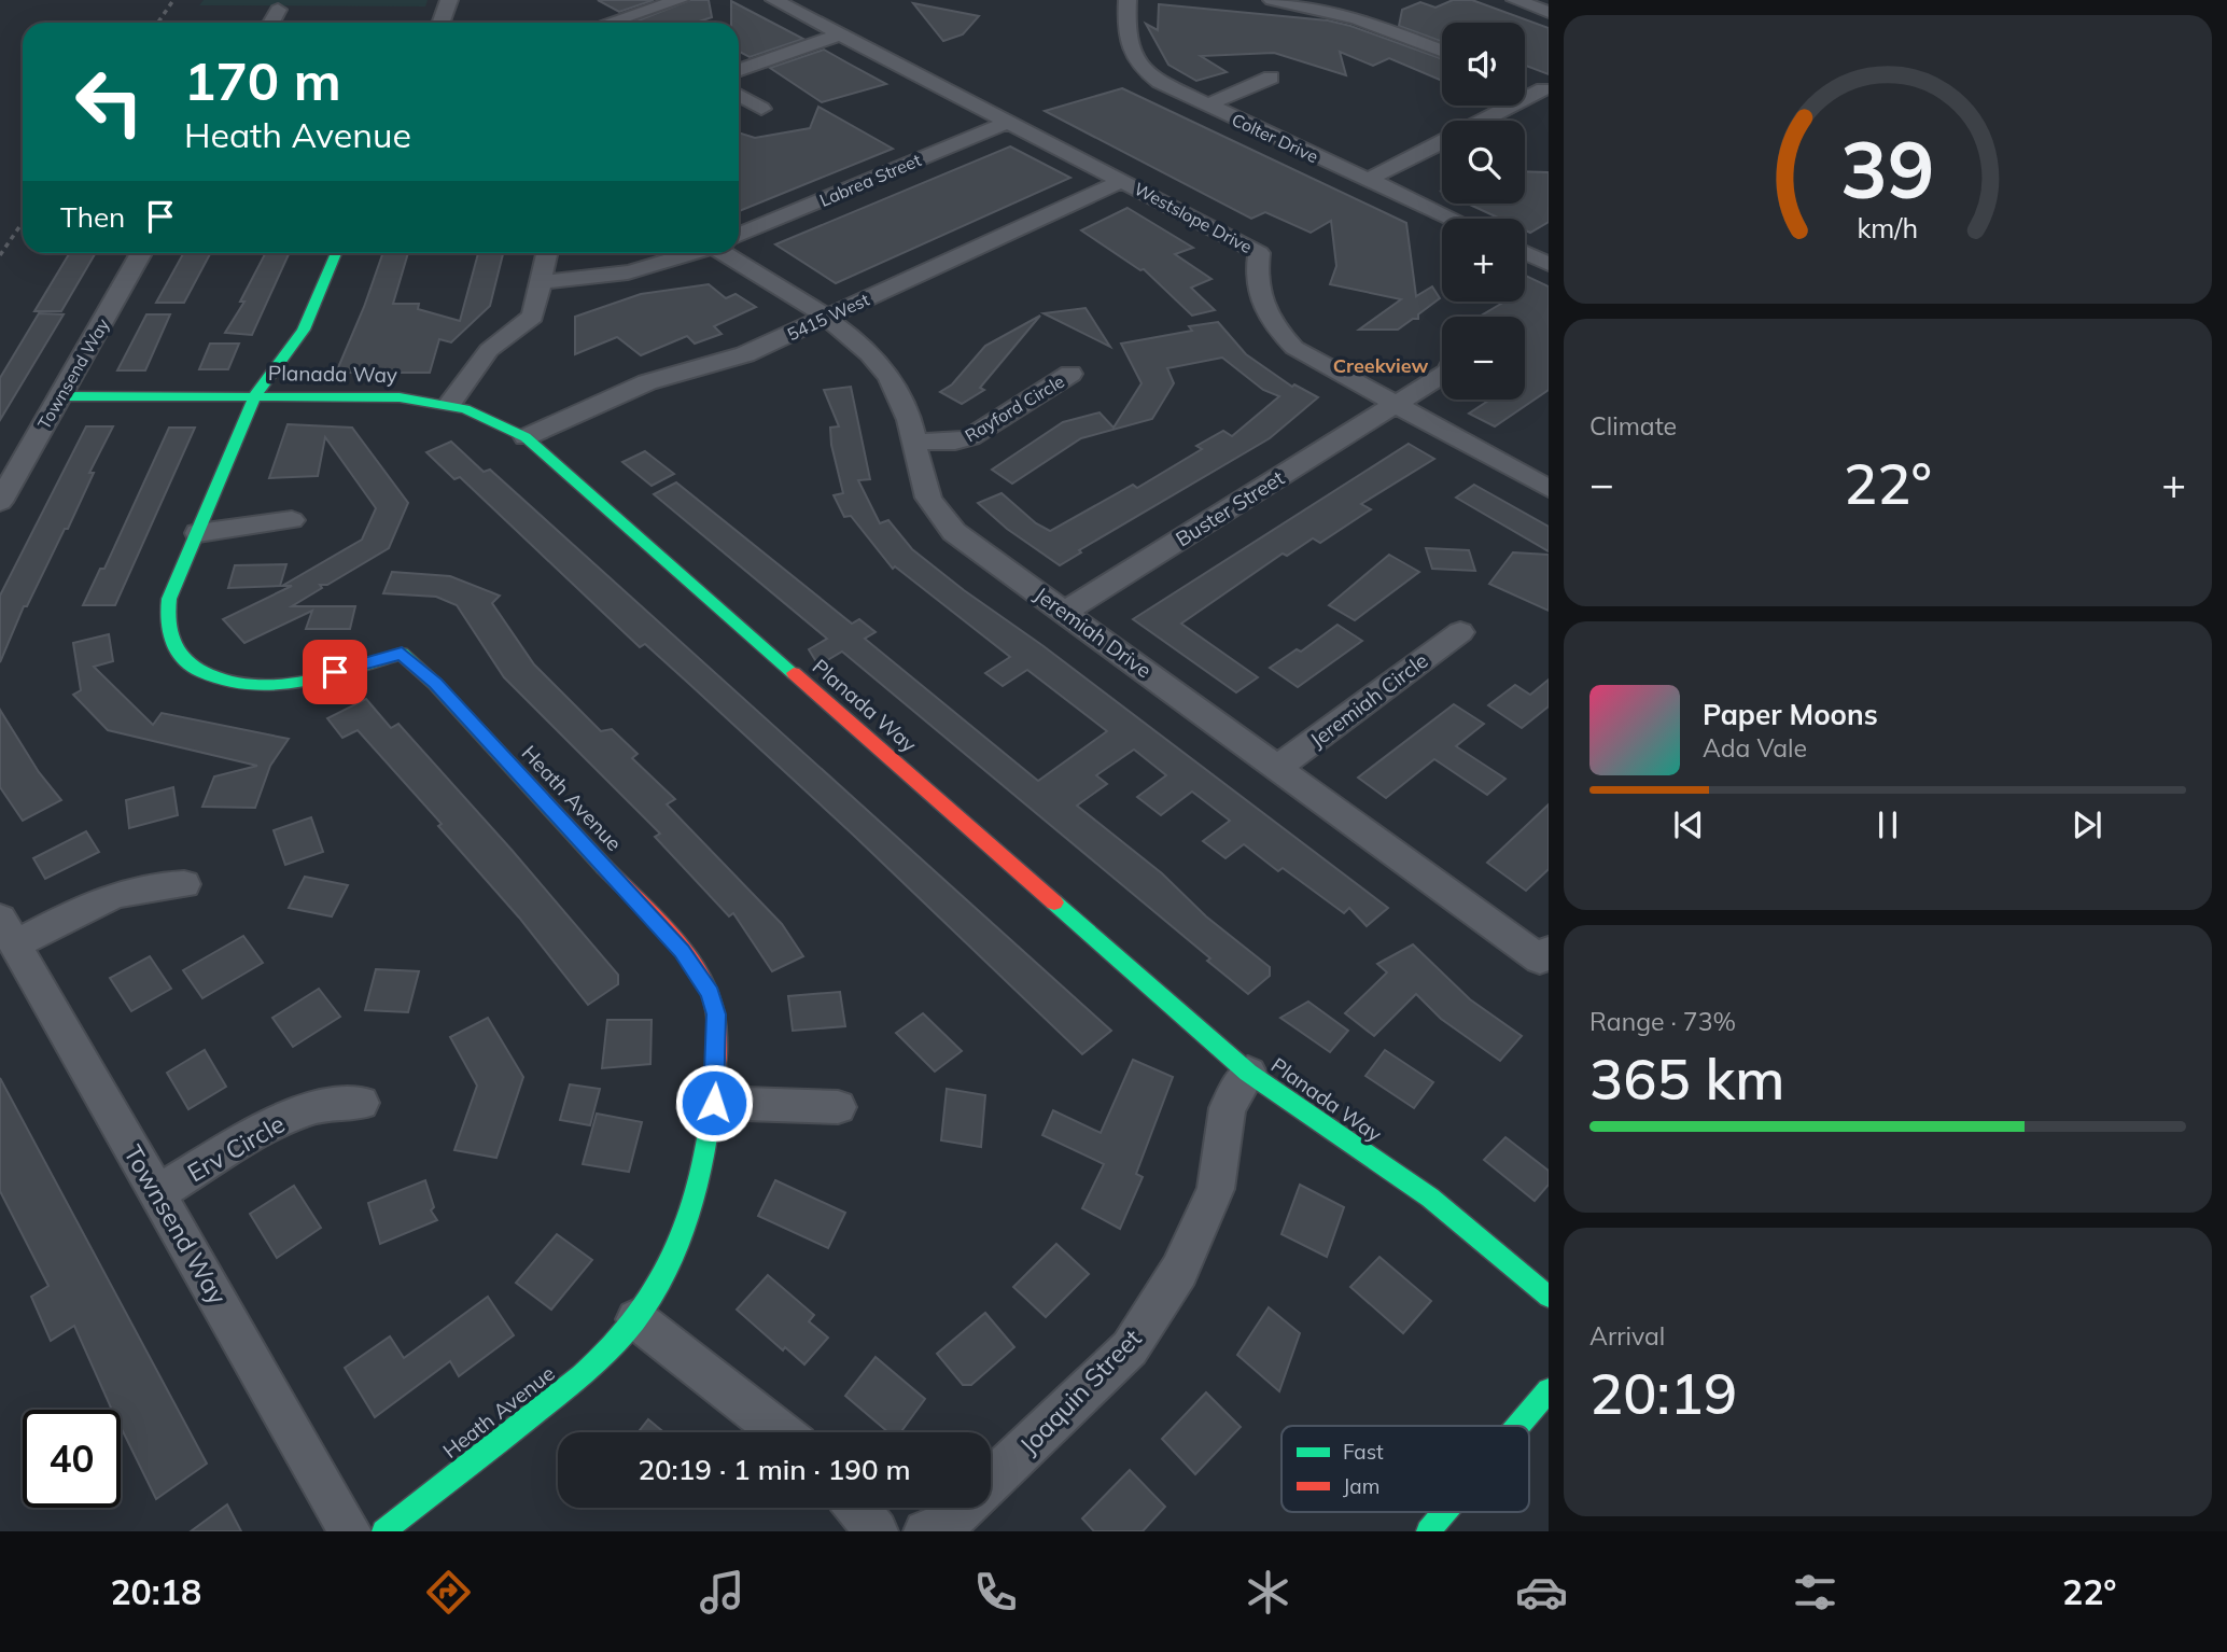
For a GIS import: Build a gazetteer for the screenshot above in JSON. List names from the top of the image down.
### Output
{
  "streets": {
    "street": [
      "Colter Drive",
      "Labrea Street",
      "Westslope Drive",
      "5415 West",
      "Townsend Way",
      "Planada Way",
      "Rayford Circle",
      "Buster Street",
      "Jeremiah Drive",
      "Jeremiah Circle",
      "Heath Avenue",
      "Erv Circle",
      "Joaquin Street"
    ]
  },
  "crossings": [
    ["Labrea Street", "Westslope Drive"],
    ["Westslope Drive", "5415 West"],
    ["Westslope Drive", "Buster Street"],
    ["5415 West", "Planada Way"],
    ["5415 West", "Jeremiah Drive"],
    ["Townsend Way", "Planada Way"],
    ["Townsend Way", "Erv Circle"],
    ["Planada Way", "Heath Avenue"],
    ["Planada Way", "Joaquin Street"],
    ["Rayford Circle", "Jeremiah Drive"],
    ["Buster Street", "Jeremiah Drive"],
    ["Jeremiah Drive", "Jeremiah Circle"]
  ],
  "districts": ["Creekview"],
  "legend": ["Fast", "Jam"],
  "page": {
    "map_buttons": ["+", "−"],
    "turn": ["170 m", "Heath Avenue"],
    "then": "Then",
    "tile": [
      "Climate",
      ["Range · 73%", "365 km"],
      ["Arrival", "20:19"]
    ],
    "heat": ["−", "22°", "+"],
    "song": ["Paper Moons", "Ada Vale"],
    "limit": "40",
    "trip": "20:19 · 1 min · 190 m",
    "tabs": ["20:18", "22°"],
    "gauge": ["39", "km/h"]
  }
}
